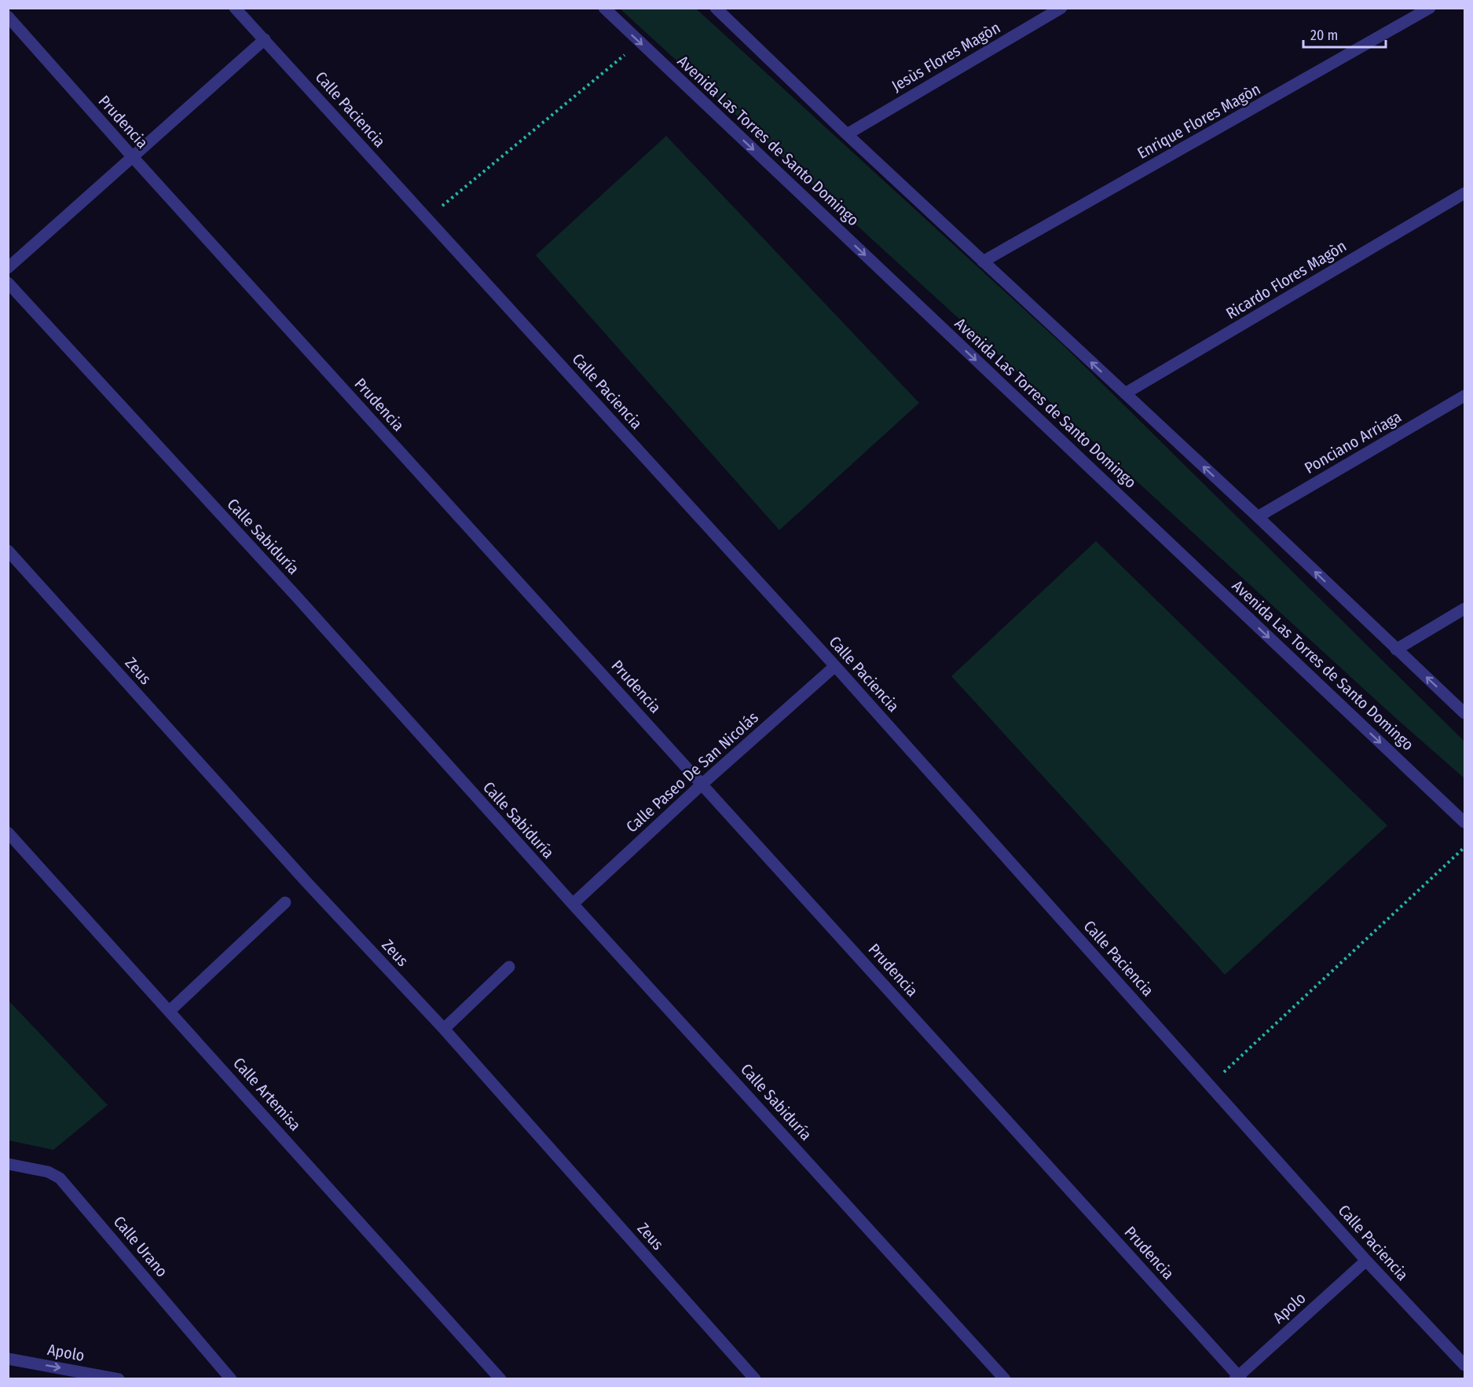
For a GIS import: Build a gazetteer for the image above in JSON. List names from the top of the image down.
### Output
{
  "streets": {
    "street": [
      "Jesùs Flores Magòn",
      "Calle Paciencia",
      "Enrique Flores Magòn",
      "Prudencia",
      "Avenida Las Torres de Santo Domingo",
      "Ricardo Flores Magòn",
      "Ponciano Arriaga",
      "Calle Sabiduría",
      "Zeus",
      "Calle Paseo De San Nicolás",
      "Calle Artemisa",
      "Calle Urano",
      "Apolo"
    ]
  },
  "crossings": [
    ["Calle Paciencia", "Calle Paseo De San Nicolás"],
    ["Calle Paciencia", "Apolo"],
    ["Prudencia", "Calle Paseo De San Nicolás"],
    ["Prudencia", "Apolo"],
    ["Calle Sabiduría", "Calle Paseo De San Nicolás"]
  ],
  "one_way": ["Apolo"],
  "scale_bar": "20 m"
}
